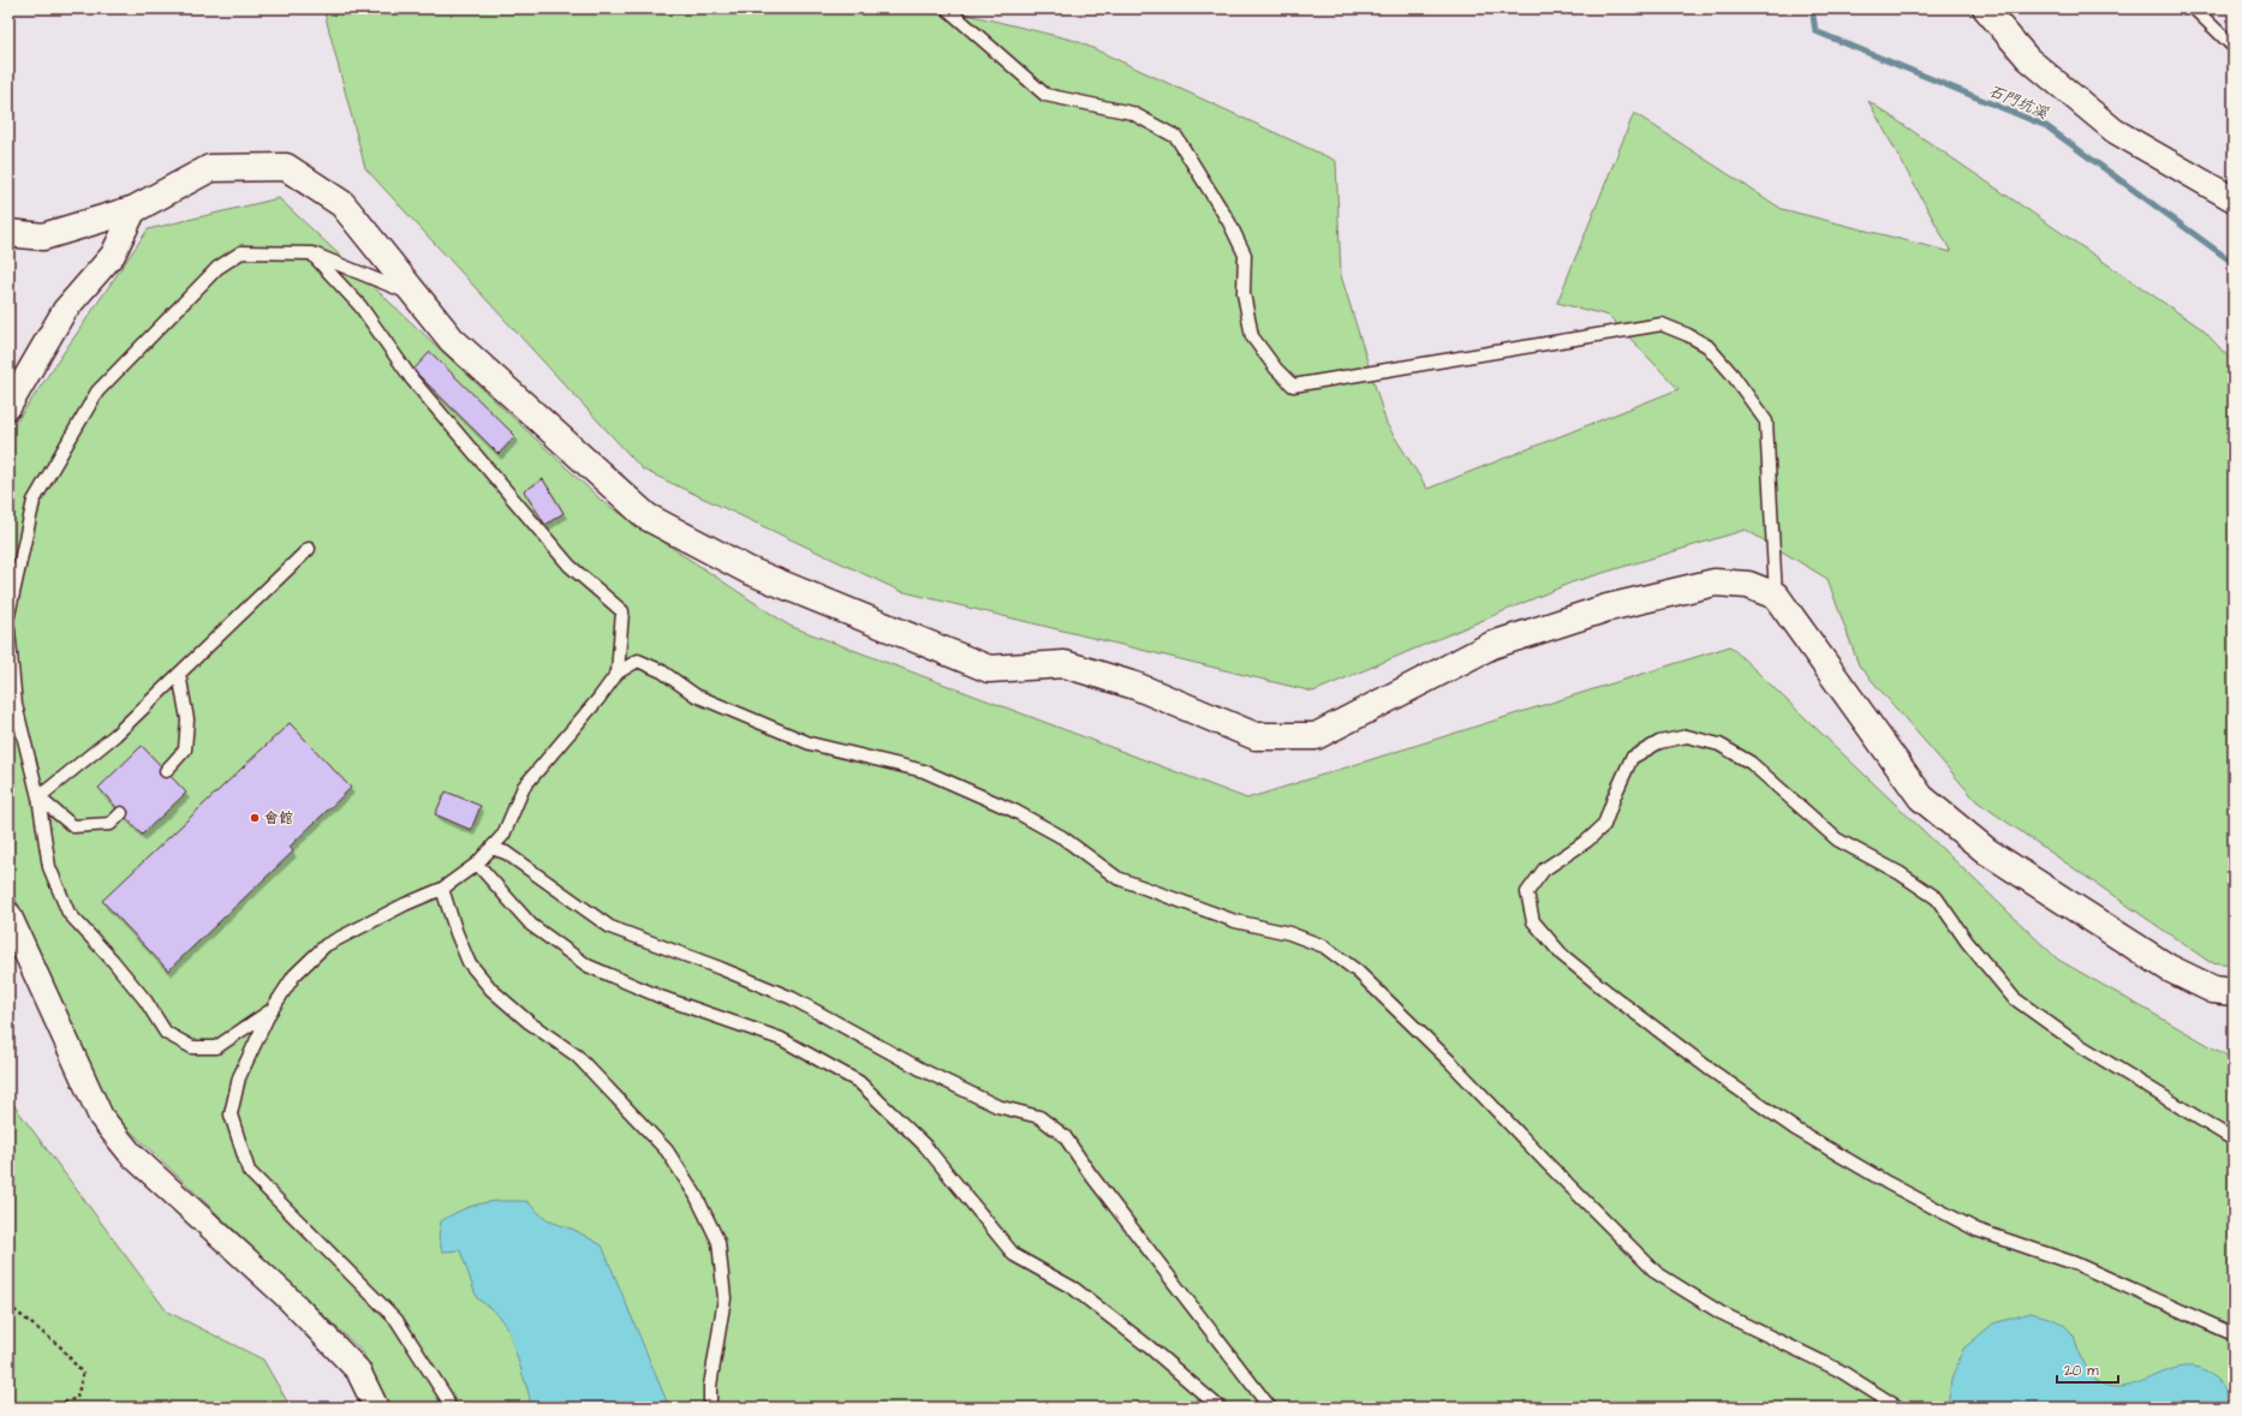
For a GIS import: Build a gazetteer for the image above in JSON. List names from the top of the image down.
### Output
{
  "water": ["石門坑溪"],
  "places": ["會館"],
  "scale_bar": "20 m"
}
